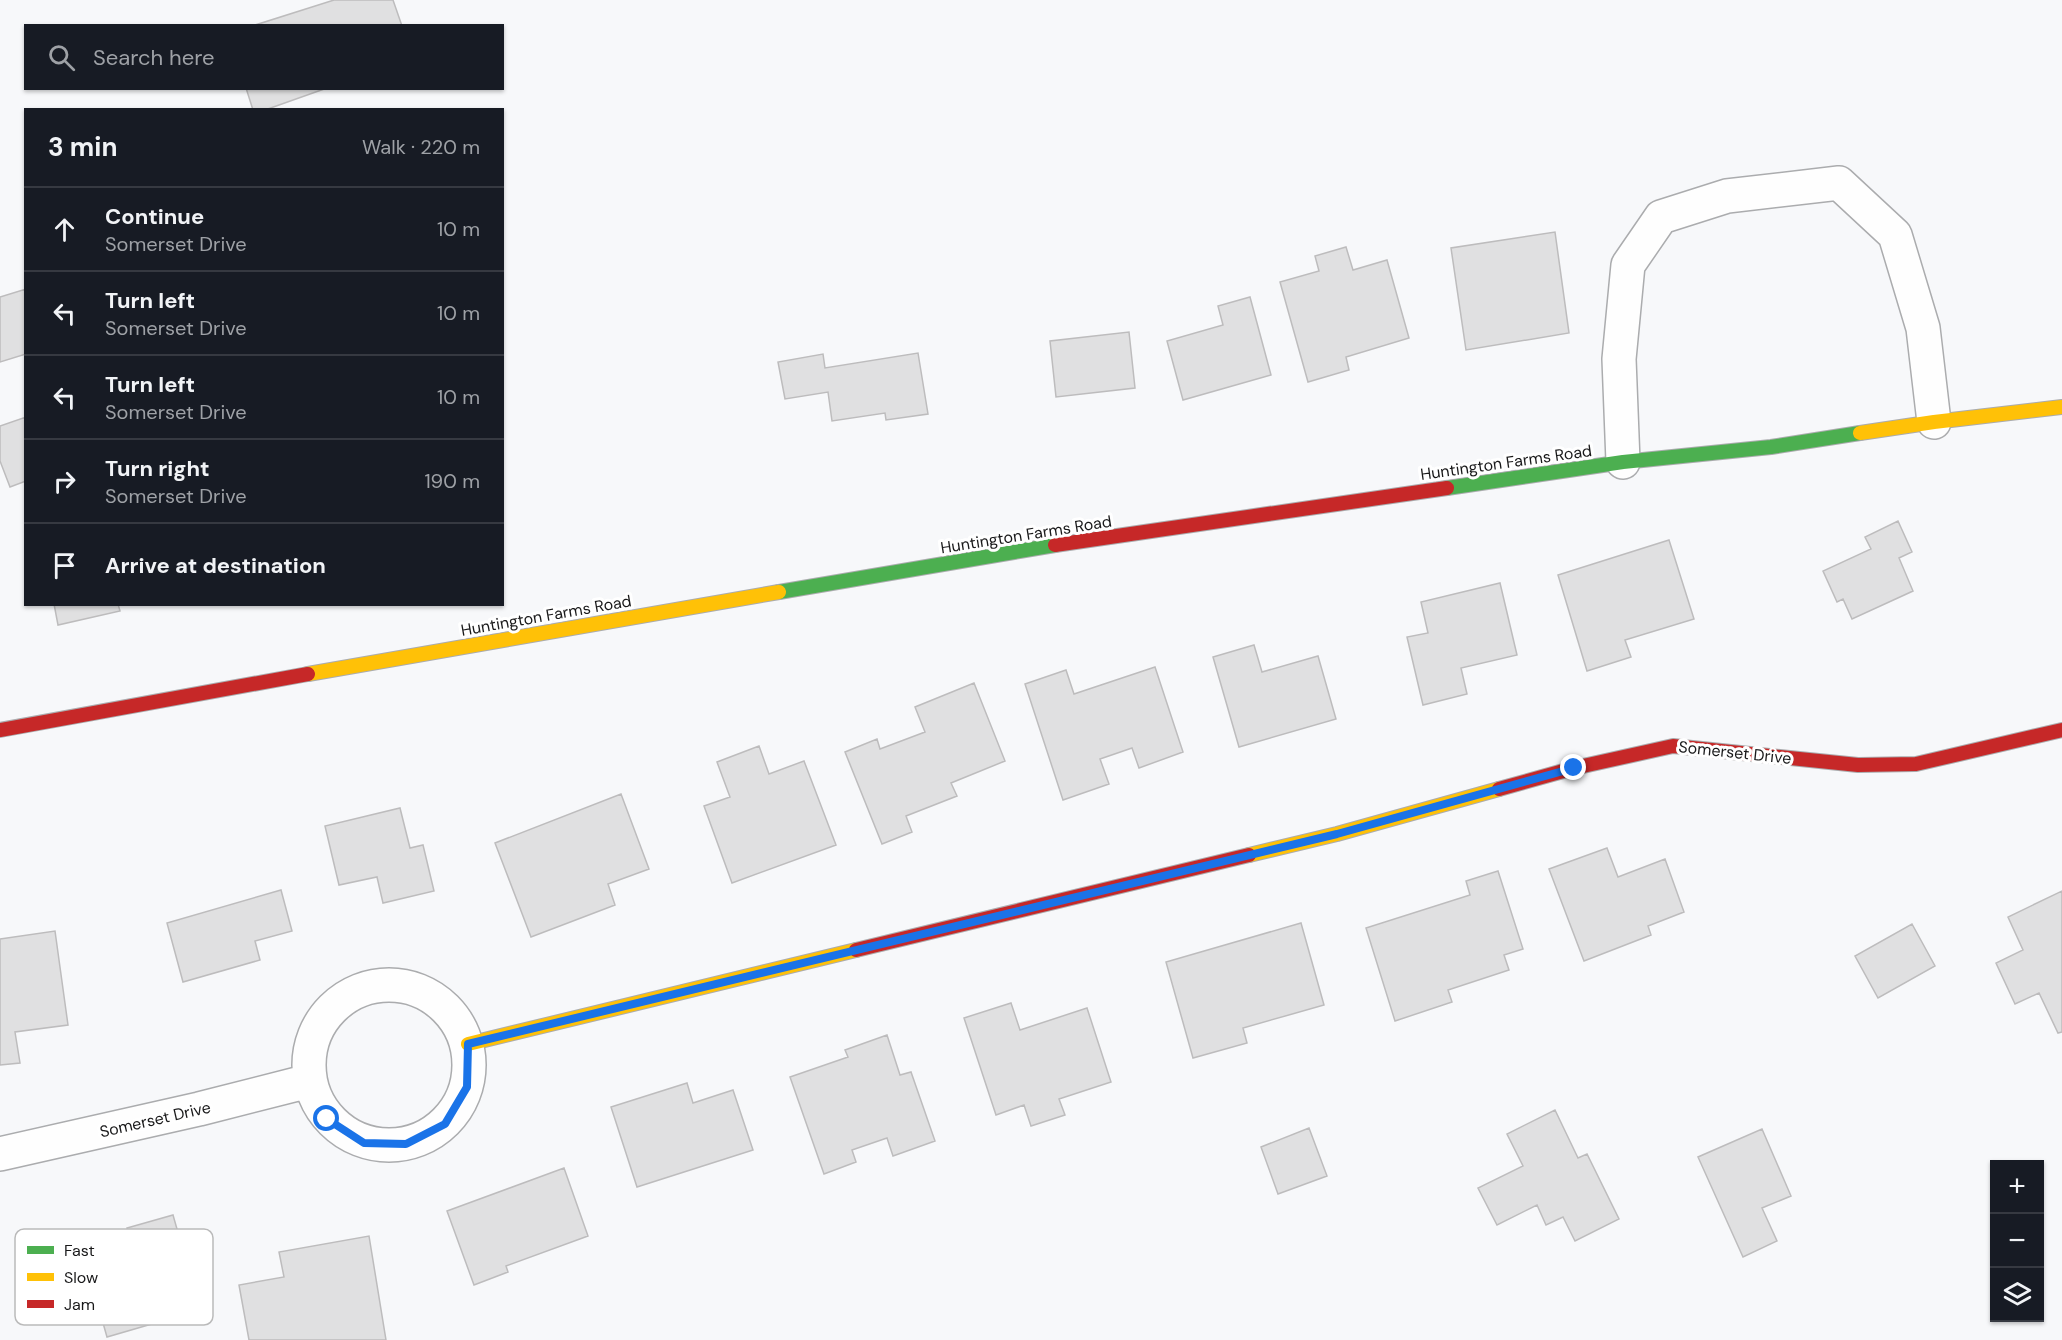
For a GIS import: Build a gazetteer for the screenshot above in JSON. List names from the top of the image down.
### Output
{
  "streets": {
    "street": ["Huntington Farms Road", "Somerset Drive"]
  },
  "legend": ["Fast", "Slow", "Jam"],
  "page": {
    "search": "Search here",
    "heading": ["3 min", "Walk · 220 m"],
    "list": [
      ["Continue", "Somerset Drive", "10 m"],
      ["Turn left", "Somerset Drive", "10 m"],
      ["Turn left", "Somerset Drive", "10 m"],
      ["Turn right", "Somerset Drive", "190 m"],
      "Arrive at destination"
    ],
    "map_buttons": ["+", "−"]
  }
}
